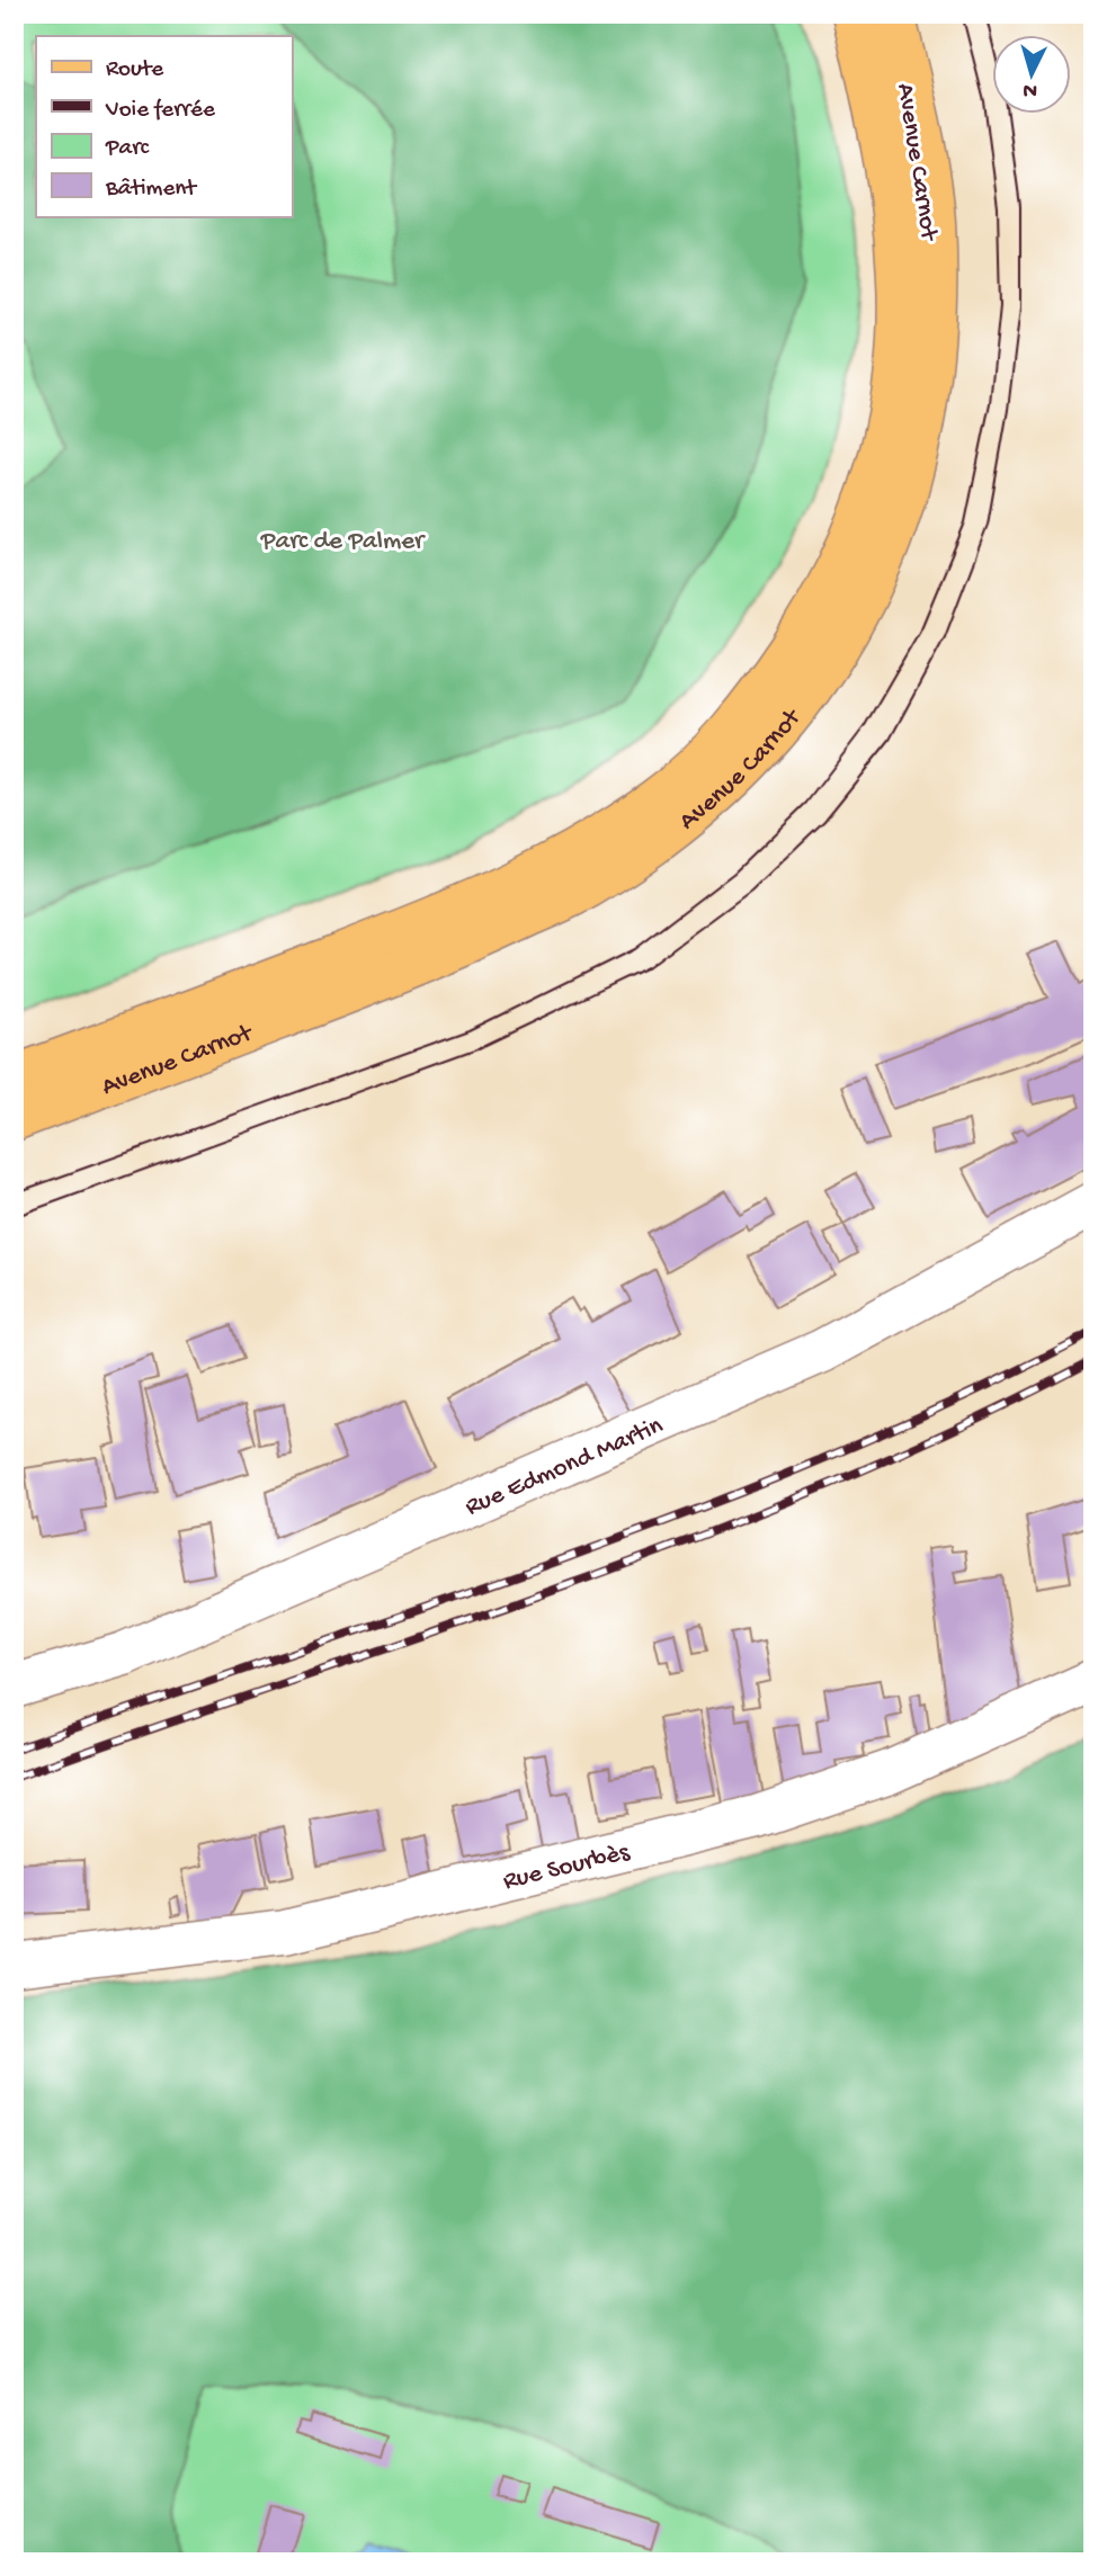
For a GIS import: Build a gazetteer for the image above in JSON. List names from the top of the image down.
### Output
{
  "streets": {
    "main road": ["Avenue Carnot"],
    "street": ["Rue Edmond Martin", "Rue Sourbès"]
  },
  "parks": ["Parc de Palmer"],
  "legend": [
    "Route",
    "Voie ferrée",
    "Parc",
    "Bâtiment"
  ],
  "north": "bottom"
}
